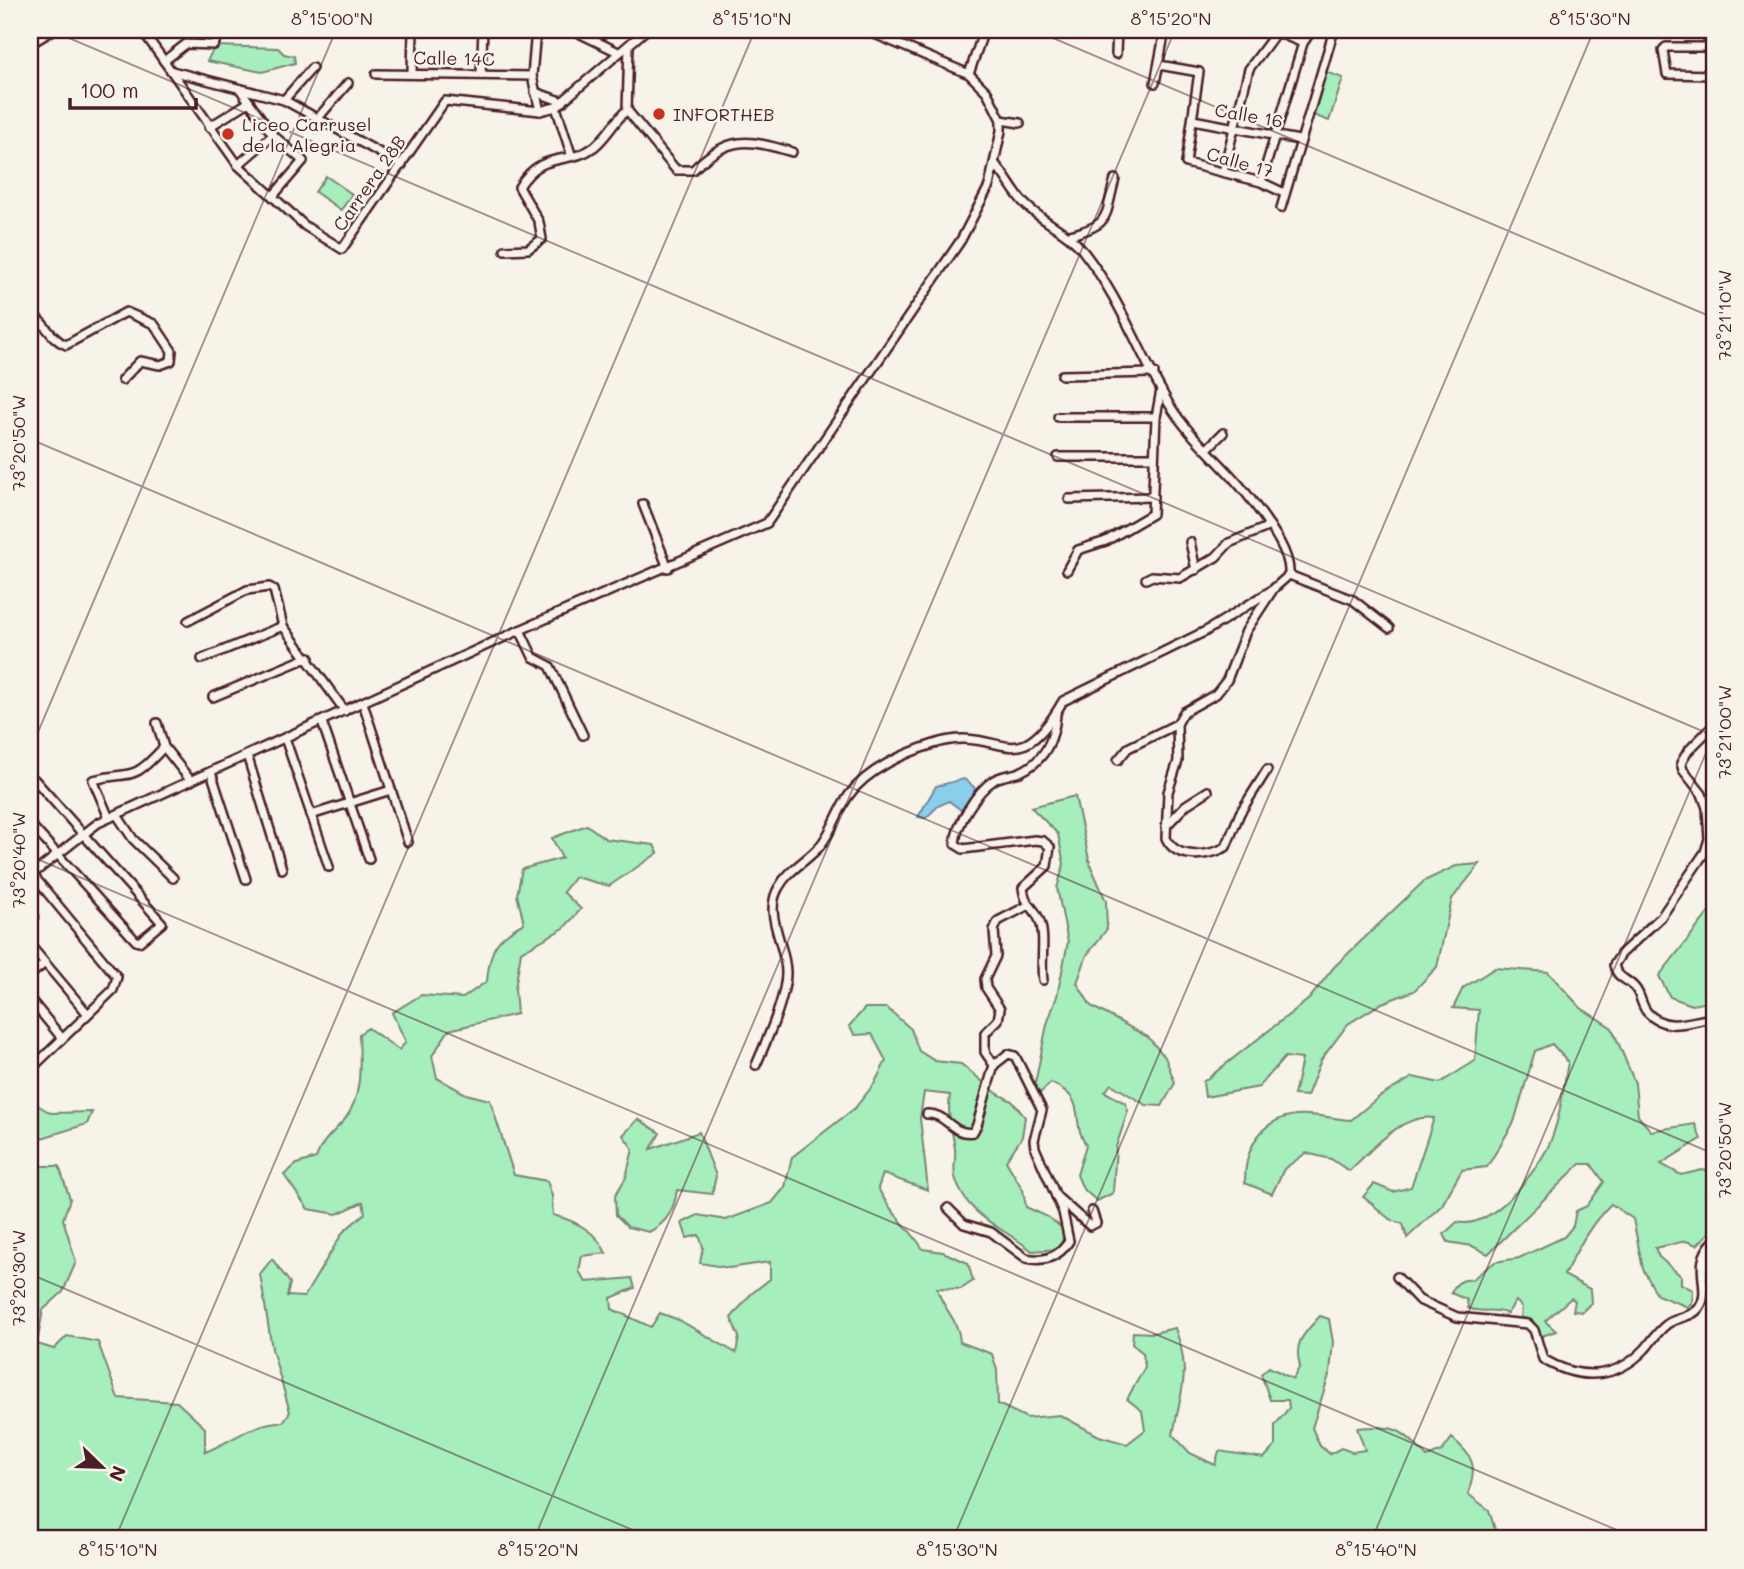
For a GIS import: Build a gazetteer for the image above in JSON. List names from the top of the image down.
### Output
{
  "streets": {
    "street": [
      "Calle 14C",
      "Calle 16",
      "Calle 17",
      "Carrera 28B"
    ]
  },
  "crossings": [
    ["Calle 16", "Calle 17"]
  ],
  "places": ["INFORTHEB", "Liceo Carrusel de la Alegria"],
  "scale_bar": "100 m",
  "north": "bottom right",
  "coordinates": [
    "8°15'00\"N",
    "8°15'10\"N",
    "8°15'20\"N",
    "8°15'30\"N",
    "73°21'10\"W",
    "73°20'50\"W",
    "73°21'00\"W",
    "73°20'40\"W",
    "73°20'30\"W",
    "8°15'40\"N"
  ]
}
